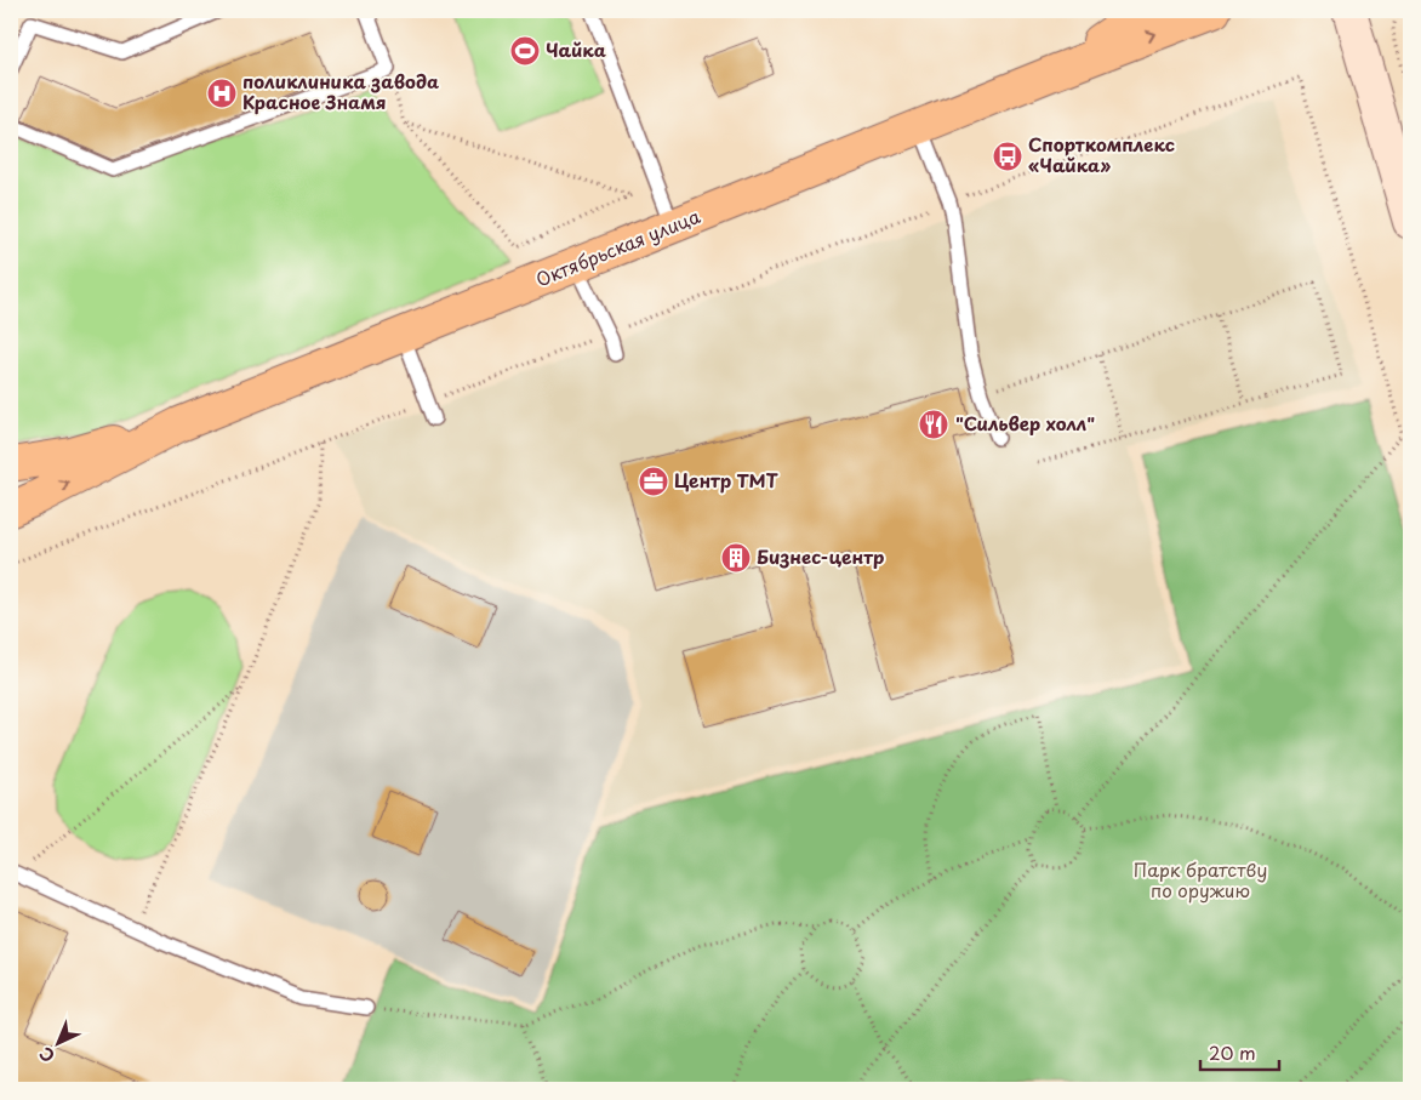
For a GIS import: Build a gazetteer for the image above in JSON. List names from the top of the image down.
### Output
{
  "streets": {
    "main road": ["Октябрьская улица"]
  },
  "parks": ["Парк братству по оружию"],
  "places": {
    "sports": ["Чайка"],
    "hospital": ["поликлиника завода Красное Знамя"],
    "bus stop": ["Спорткомплекс «Чайка»"],
    "restaurant": ["\"Сильвер холл\""],
    "office": ["Центр ТМТ"],
    "building": ["Бизнес-центр"]
  },
  "scale_bar": "20 m",
  "north": "bottom left"
}
